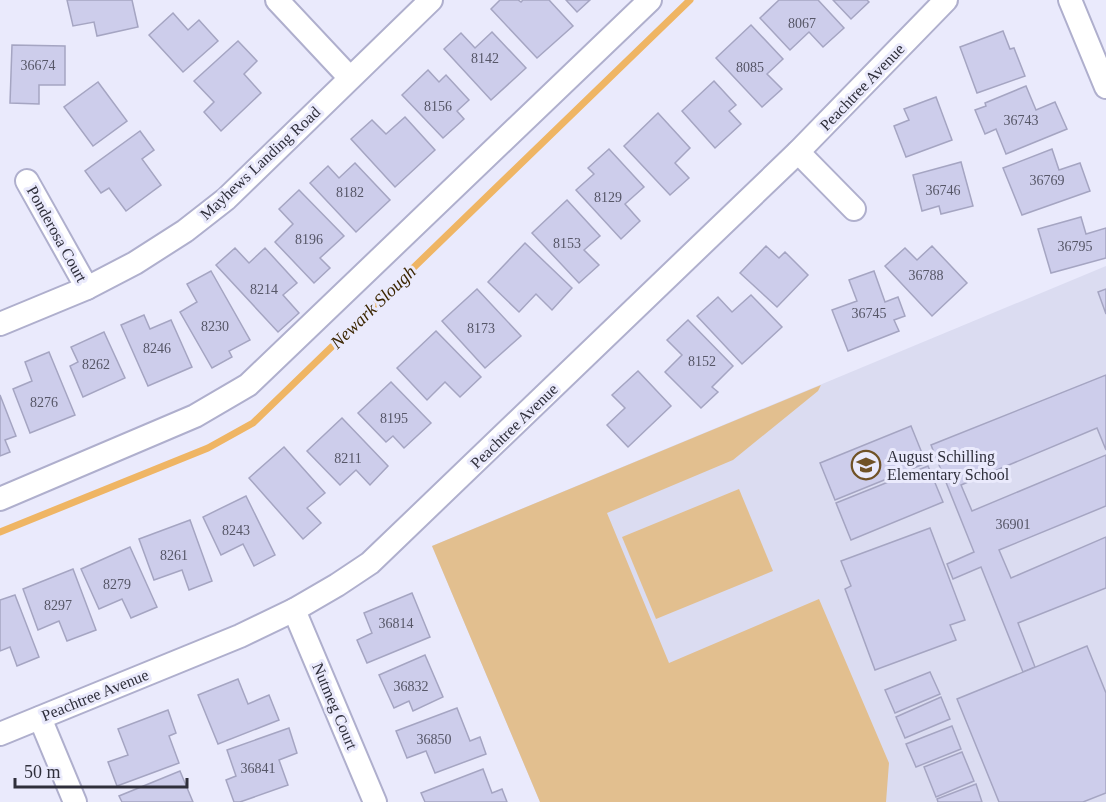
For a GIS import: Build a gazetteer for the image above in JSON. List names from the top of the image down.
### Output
{
  "streets": {
    "street": [
      "Peachtree Avenue",
      "Mayhews Landing Road",
      "Ponderosa Court",
      "Nutmeg Court"
    ]
  },
  "crossings": [
    ["Peachtree Avenue", "Nutmeg Court"],
    ["Mayhews Landing Road", "Ponderosa Court"]
  ],
  "water": ["Newark Slough"],
  "places": {
    "school or university": ["August Schilling Elementary School"]
  },
  "house_numbers": [
    "8067",
    "8142",
    "36674",
    "8085",
    "8156",
    "36743",
    "36769",
    "36746",
    "8182",
    "8129",
    "8196",
    "8153",
    "36795",
    "36788",
    "8214",
    "36745",
    "8230",
    "8173",
    "8246",
    "8152",
    "8262",
    "8276",
    "8195",
    "8211",
    "36901",
    "8243",
    "8261",
    "8279",
    "8297",
    "36814",
    "36832",
    "36850",
    "36841"
  ],
  "scale_bar": "50 m"
}
